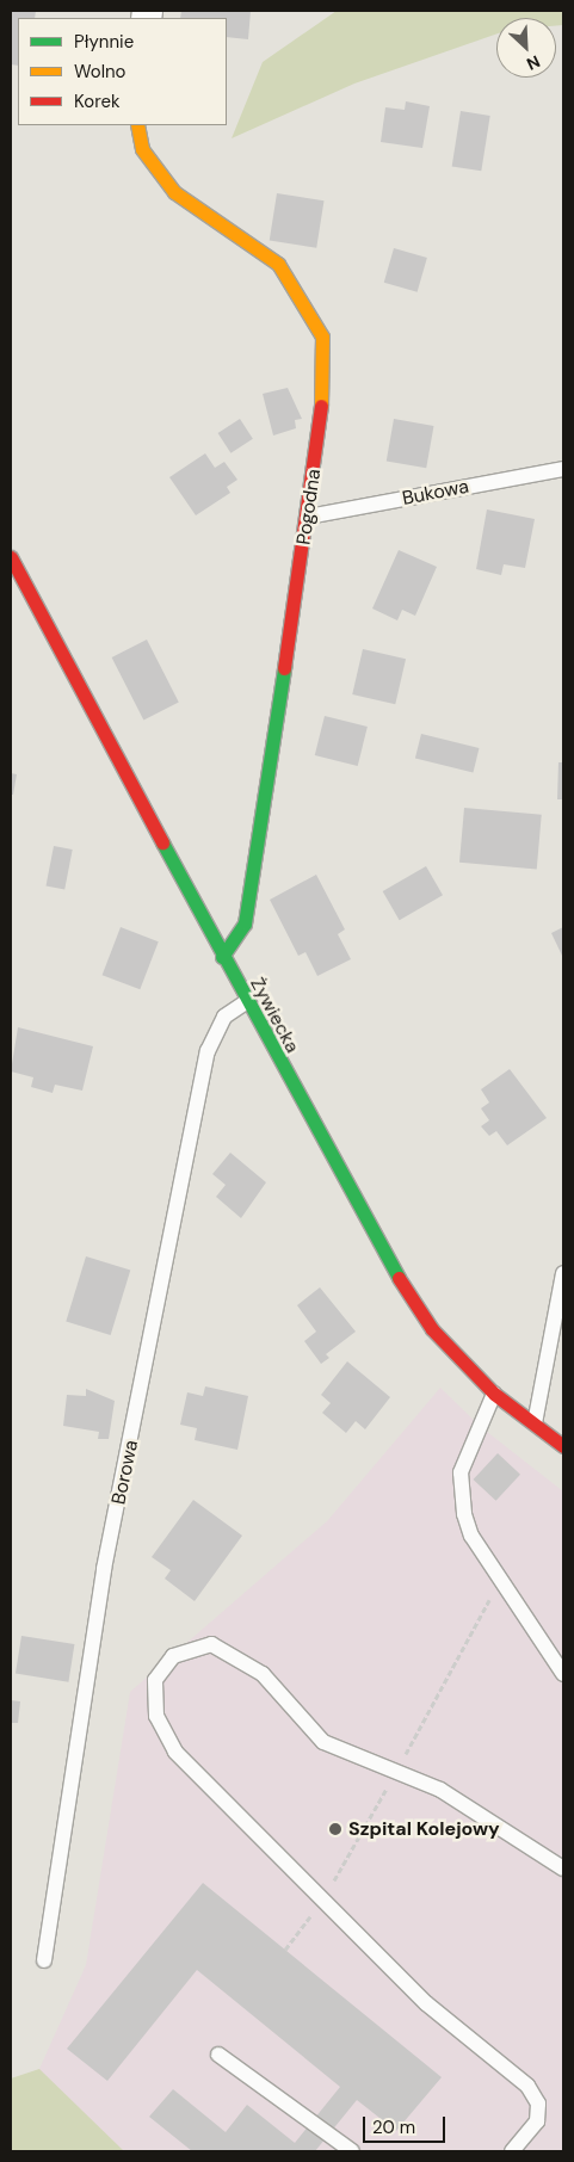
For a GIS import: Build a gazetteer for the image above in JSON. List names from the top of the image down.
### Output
{
  "streets": {
    "main road": ["Pogodna", "Żywiecka"],
    "lane": ["Bukowa", "Borowa"]
  },
  "crossings": [
    ["Bukowa", "Pogodna"],
    ["Pogodna", "Żywiecka"],
    ["Żywiecka", "Borowa"]
  ],
  "places": ["Szpital Kolejowy"],
  "legend": ["Płynnie", "Wolno", "Korek"],
  "scale_bar": "20 m",
  "north": "bottom right"
}
